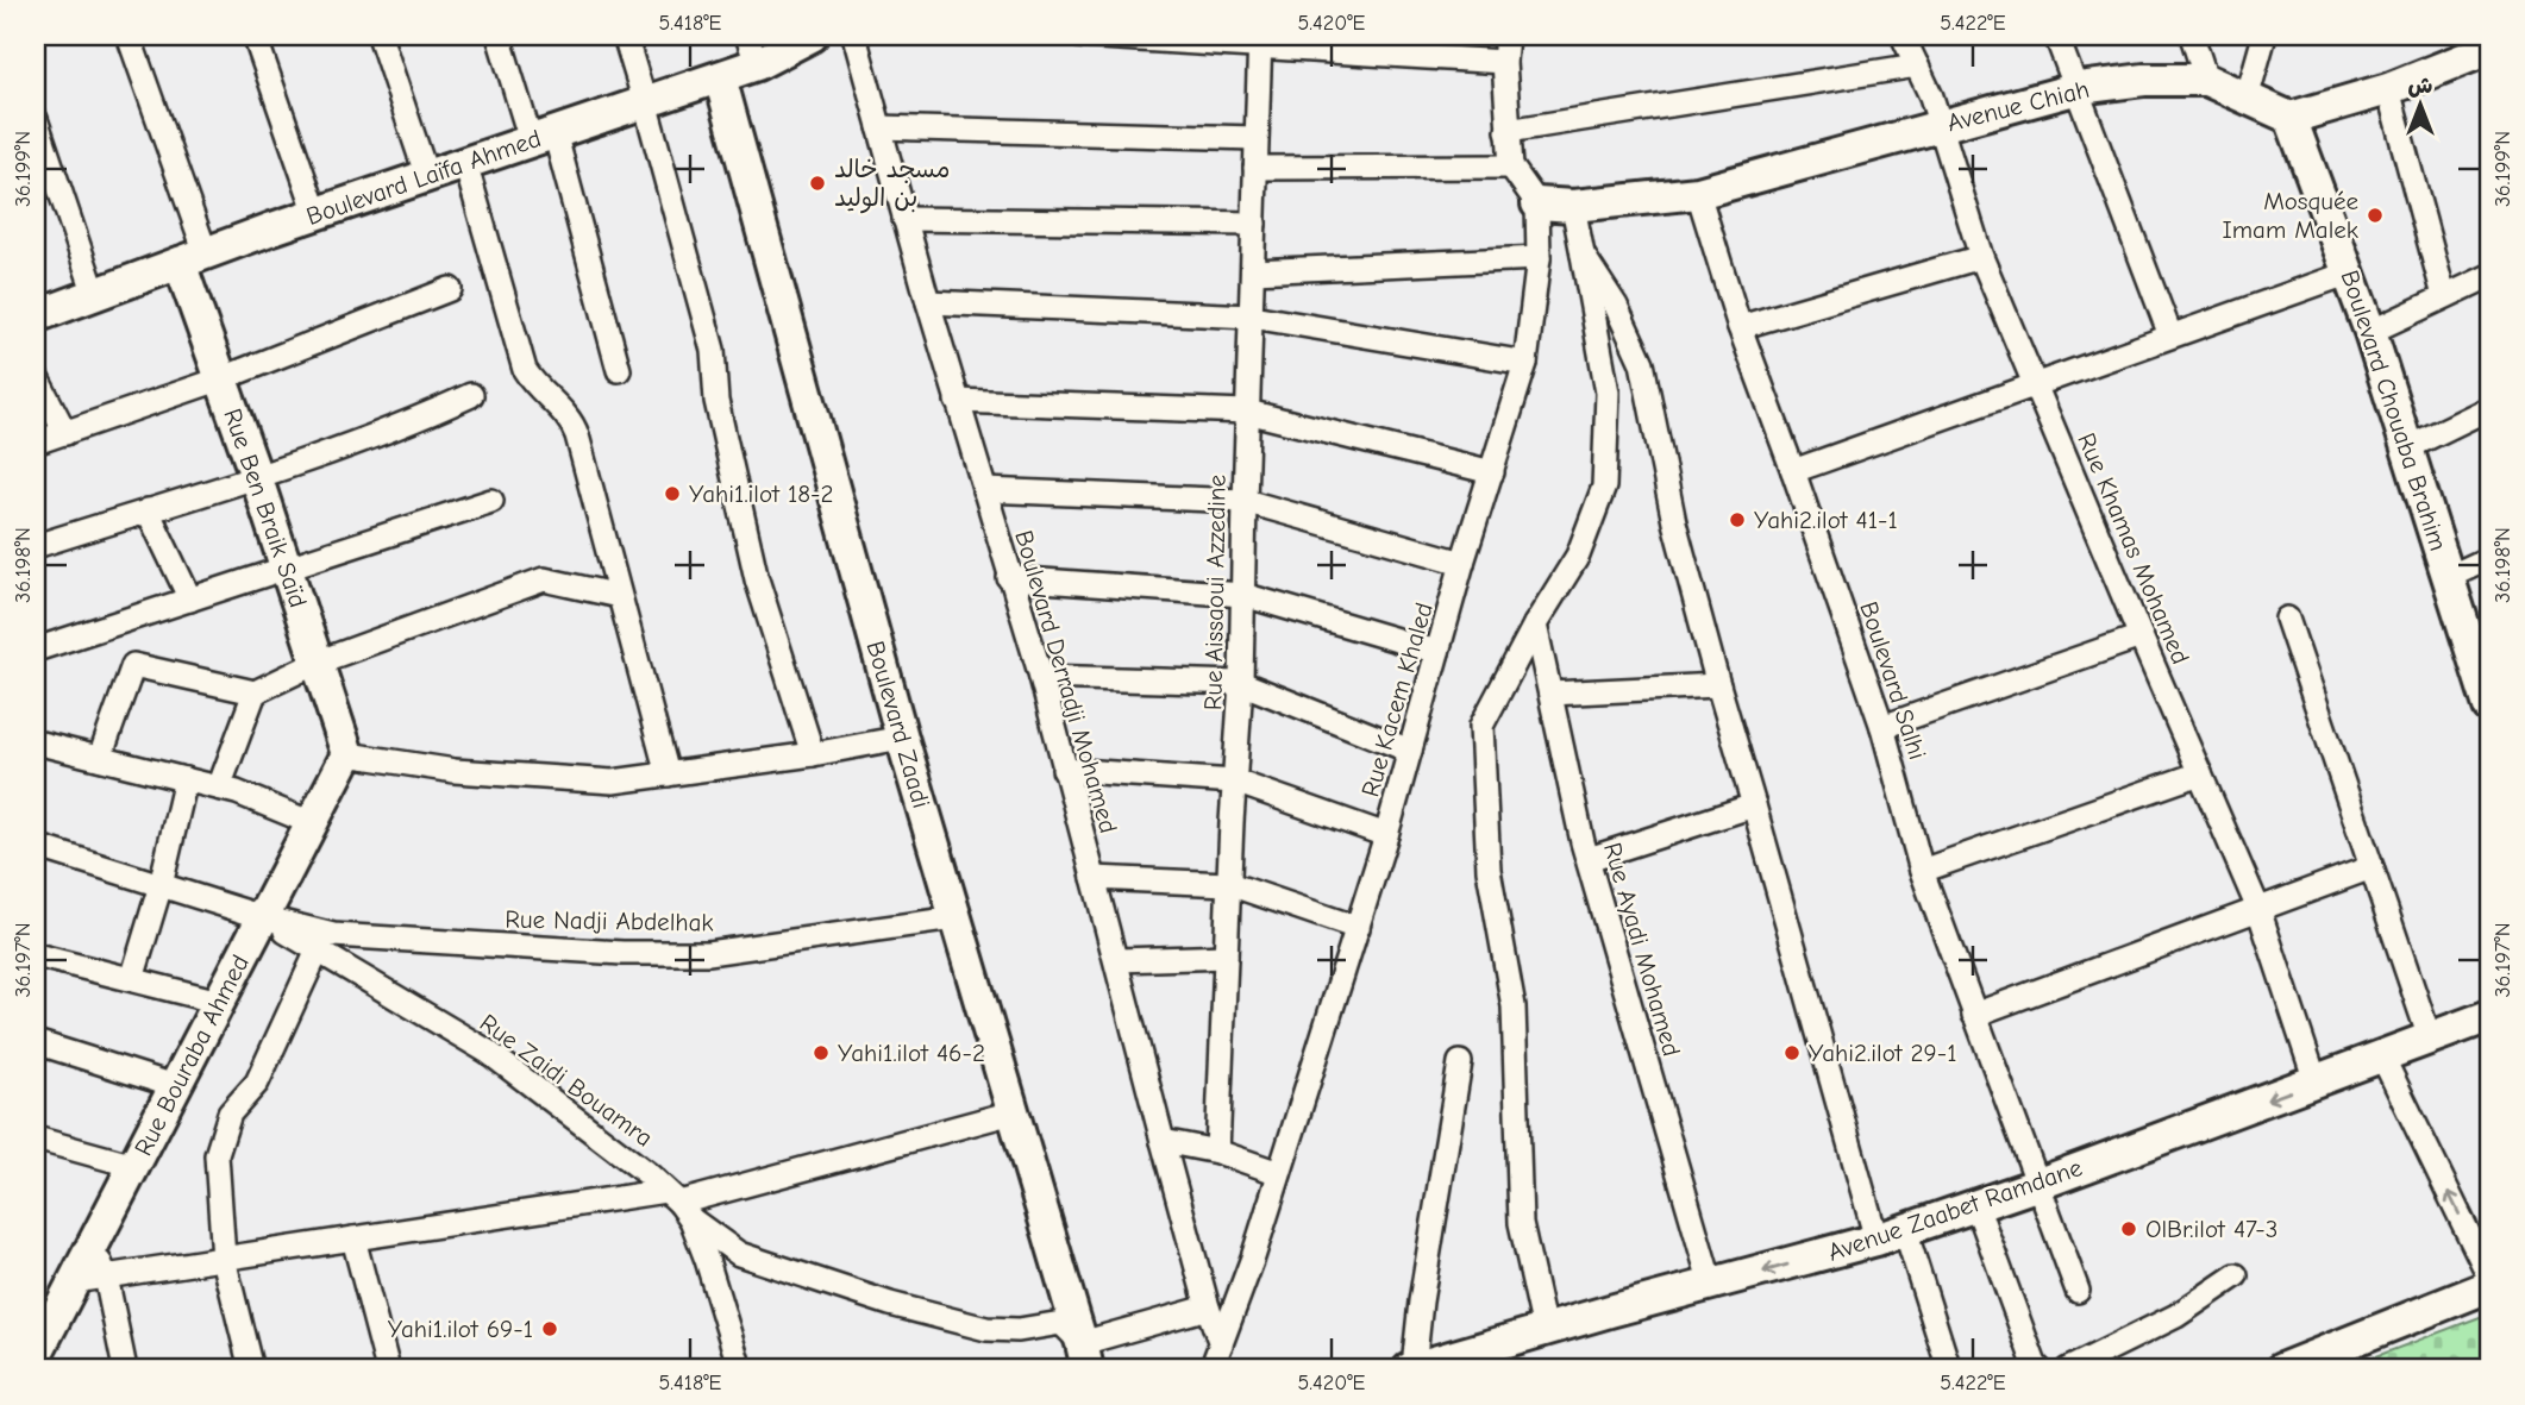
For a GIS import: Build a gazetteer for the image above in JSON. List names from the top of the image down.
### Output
{
  "streets": {
    "street": [
      "Avenue Chiah",
      "Boulevard Laïfa Ahmed",
      "Boulevard Chouaba Brahim",
      "Rue Ben Braik Saïd",
      "Rue Khamas Mohamed",
      "Rue Aissaoui Azzedine",
      "Boulevard Salhi",
      "Boulevard Derradji Mohamed",
      "Rue Kacem Khaled",
      "Boulevard Zaadi",
      "Rue Nadji Abdelhak",
      "Rue Ayadi Mohamed",
      "Rue Bouraba Ahmed",
      "Rue Zaidi Bouamra",
      "Avenue Zaabet Ramdane"
    ]
  },
  "crossings": [
    ["Avenue Chiah", "Boulevard Chouaba Brahim"],
    ["Avenue Chiah", "Rue Khamas Mohamed"],
    ["Avenue Chiah", "Boulevard Salhi"],
    ["Avenue Chiah", "Rue Kacem Khaled"],
    ["Boulevard Laïfa Ahmed", "Rue Ben Braik Saïd"],
    ["Boulevard Laïfa Ahmed", "Boulevard Zaadi"],
    ["Rue Ben Braik Saïd", "Rue Bouraba Ahmed"],
    ["Rue Khamas Mohamed", "Avenue Zaabet Ramdane"],
    ["Boulevard Salhi", "Avenue Zaabet Ramdane"],
    ["Boulevard Derradji Mohamed", "Rue Kacem Khaled"],
    ["Boulevard Zaadi", "Rue Nadji Abdelhak"],
    ["Rue Nadji Abdelhak", "Rue Bouraba Ahmed"],
    ["Rue Nadji Abdelhak", "Rue Zaidi Bouamra"],
    ["Rue Ayadi Mohamed", "Avenue Zaabet Ramdane"],
    ["Rue Bouraba Ahmed", "Rue Zaidi Bouamra"]
  ],
  "places": [
    "مسجد خالد بن الوليد",
    "Mosquée Imam Malek",
    "Yahi1.ilot 18-2",
    "Yahi2.ilot 41-1",
    "Yahi1.ilot 46-2",
    "Yahi2.ilot 29-1",
    "OlBr.ilot 47-3",
    "Yahi1.ilot 69-1"
  ],
  "north": "top",
  "coordinates": [
    "5.418°E",
    "5.420°E",
    "5.422°E",
    "36.199°N",
    "36.198°N",
    "36.197°N"
  ]
}
